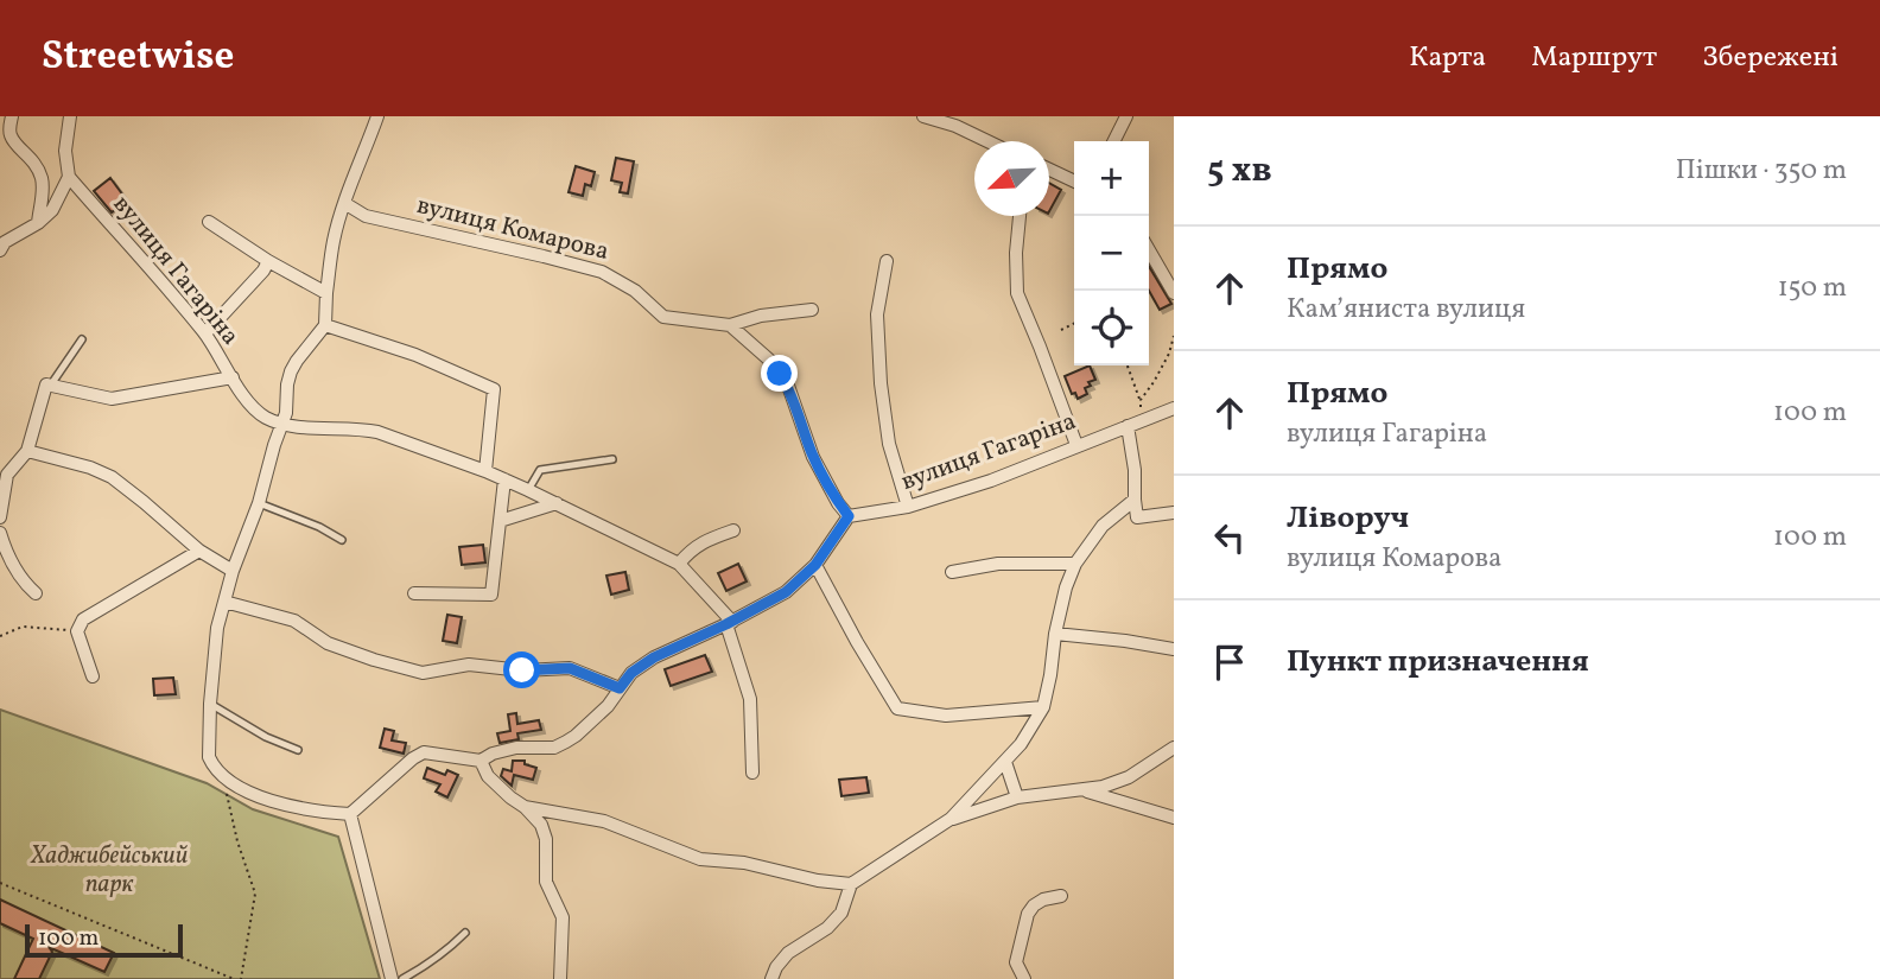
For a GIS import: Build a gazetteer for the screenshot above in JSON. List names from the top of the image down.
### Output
{
  "streets": {
    "street": ["вулиця Комарова", "вулиця Гагаріна"]
  },
  "parks": ["Хаджибейський парк"],
  "scale_bar": "100 m",
  "north": "bottom left",
  "page": {
    "header": "Streetwise",
    "nav": ["Карта", "Маршрут", "Збережені"],
    "heading": ["5 хв", "Пішки · 350 m"],
    "map_buttons": ["+", "−"],
    "list": [
      ["Прямо", "Камʼяниста вулиця", "150 m"],
      ["Прямо", "вулиця Гагаріна", "100 m"],
      ["Ліворуч", "вулиця Комарова", "100 m"],
      "Пункт призначення"
    ],
    "scale": "100 m"
  }
}
